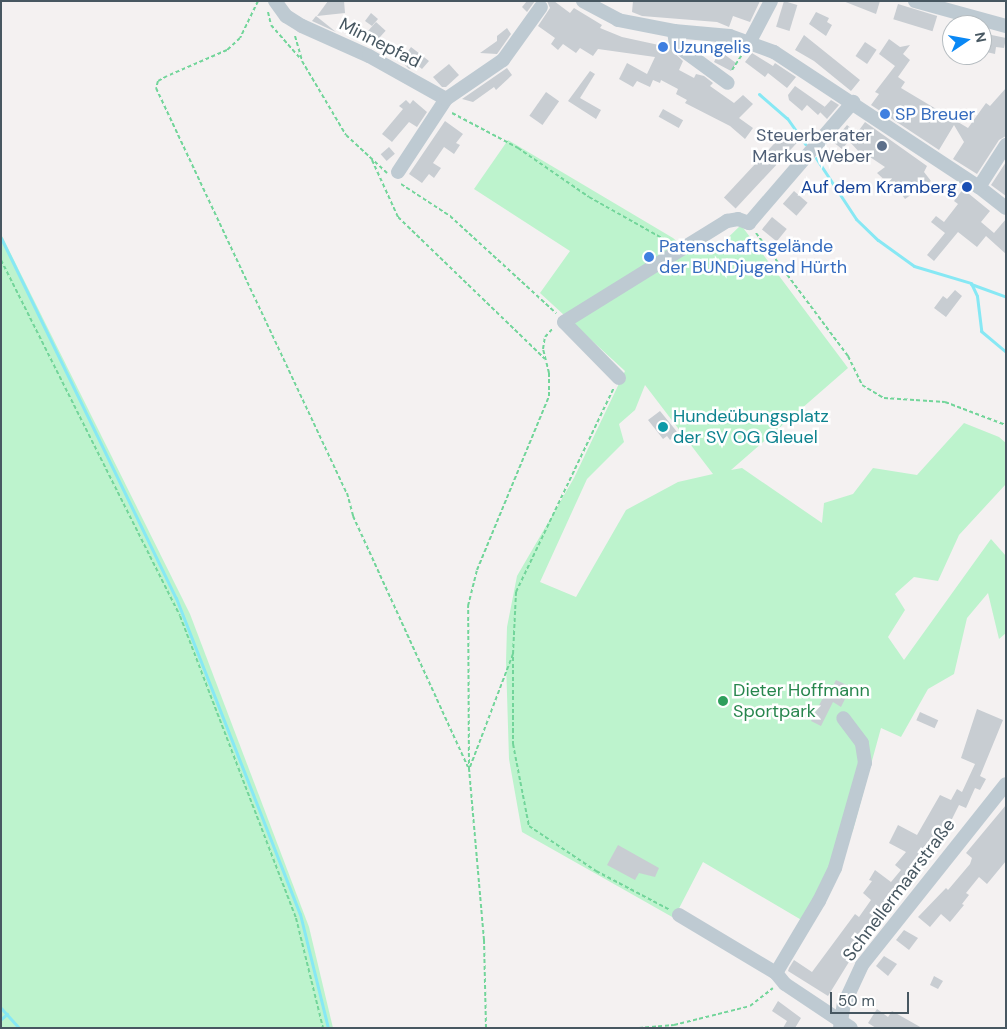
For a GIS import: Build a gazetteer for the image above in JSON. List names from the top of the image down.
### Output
{
  "streets": {
    "street": ["Minnepfad", "Schnellermaarstraße"]
  },
  "places": [
    "Uzungelis",
    "SP Breuer",
    "Steuerberater Markus Weber",
    "Auf dem Kramberg",
    "Patenschaftsgelände der BUNDjugend Hürth",
    "Hundeübungsplatz der SV OG Gleuel",
    "Dieter Hoffmann Sportpark"
  ],
  "scale_bar": "50 m",
  "north": "right"
}
